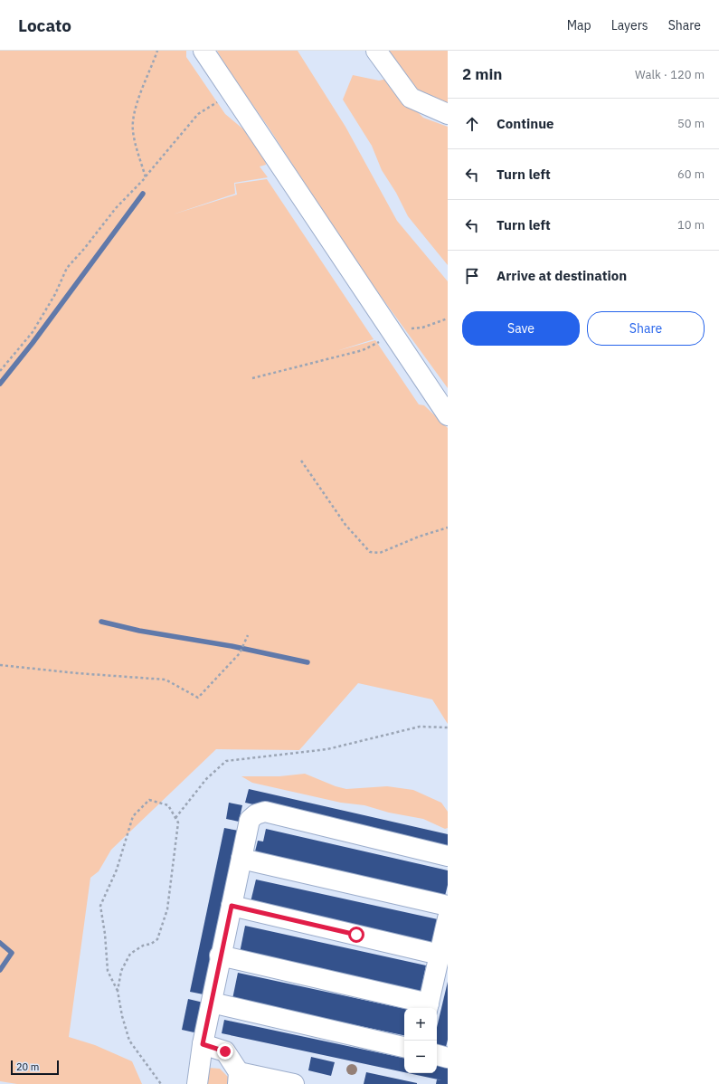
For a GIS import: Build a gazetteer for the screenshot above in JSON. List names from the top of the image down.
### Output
{
  "scale_bar": "20 m",
  "page": {
    "header": "Locato",
    "nav": ["Map", "Layers", "Share"],
    "heading": ["2 min", "Walk · 120 m"],
    "list": [
      ["Continue", "50 m"],
      ["Turn left", "60 m"],
      ["Turn left", "10 m"],
      "Arrive at destination"
    ],
    "buttons": ["Save", "Share"],
    "map_buttons": ["+", "−"],
    "scale": "20 m"
  }
}
